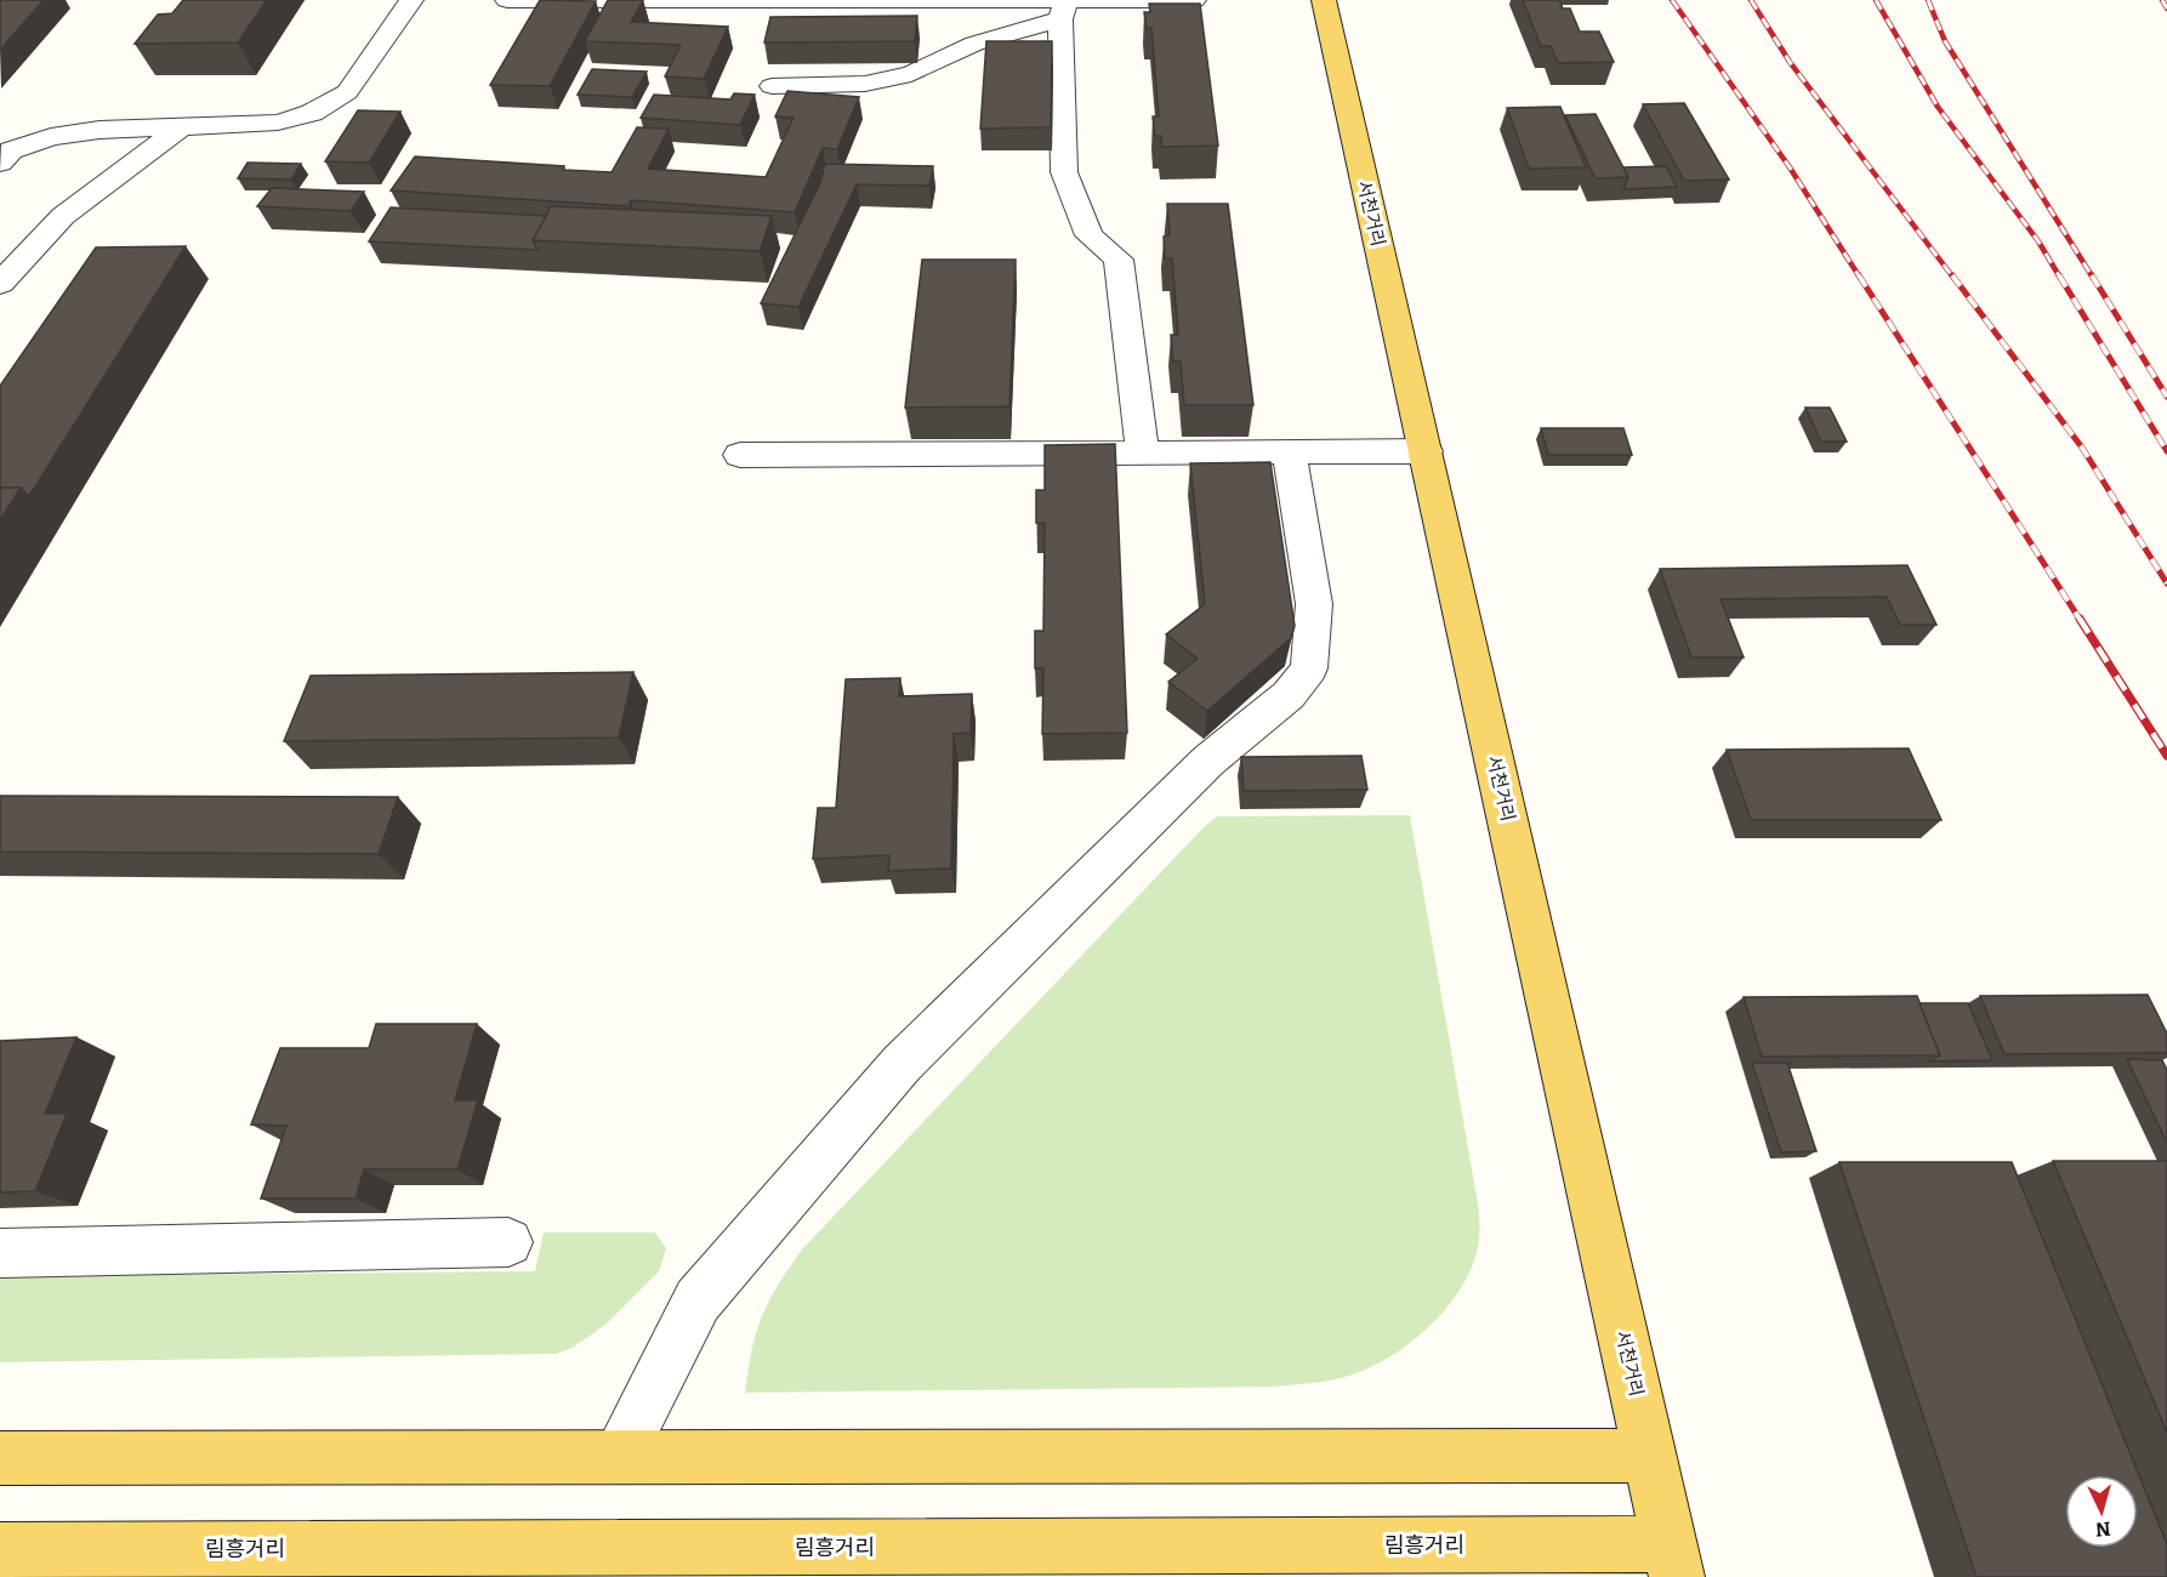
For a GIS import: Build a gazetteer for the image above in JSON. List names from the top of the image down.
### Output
{
  "streets": {
    "main road": ["서천거리", "림흥거리"]
  },
  "crossings": [
    ["서천거리", "림흥거리"]
  ],
  "north": "bottom"
}
